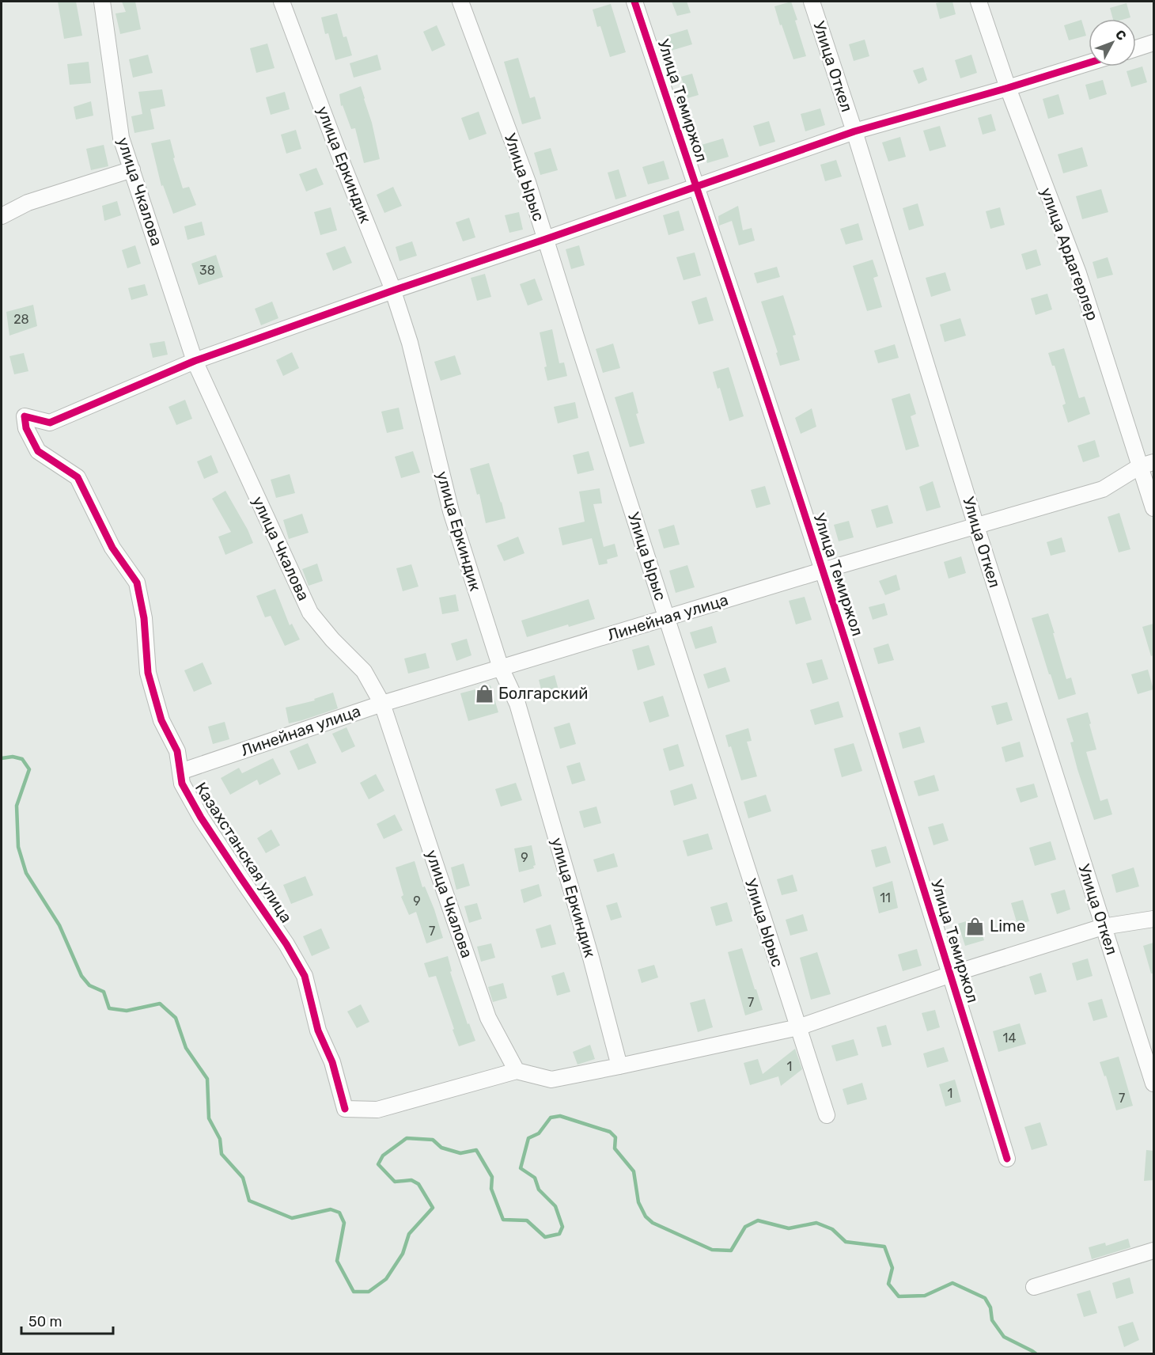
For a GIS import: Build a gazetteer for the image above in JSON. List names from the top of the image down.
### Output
{
  "streets": {
    "street": [
      "Улица Откел",
      "Улица Темиржол",
      "улица Еркиндик",
      "Улица Ырыс",
      "улица Чкалова",
      "улица Ардагерлер",
      "Линейная улица",
      "Казахстанская улица"
    ]
  },
  "crossings": [
    ["Улица Откел", "Линейная улица"],
    ["Улица Темиржол", "Линейная улица"],
    ["улица Еркиндик", "Линейная улица"],
    ["Улица Ырыс", "Линейная улица"],
    ["улица Чкалова", "Линейная улица"],
    ["улица Чкалова", "Казахстанская улица"],
    ["улица Ардагерлер", "Линейная улица"],
    ["Линейная улица", "Казахстанская улица"]
  ],
  "places": {
    "shop": ["Болгарский", "Lime"]
  },
  "house_numbers": [
    "38",
    "28",
    "9",
    "11",
    "9",
    "7",
    "7",
    "14",
    "1",
    "1",
    "7"
  ],
  "scale_bar": "50 m",
  "north": "top right"
}
